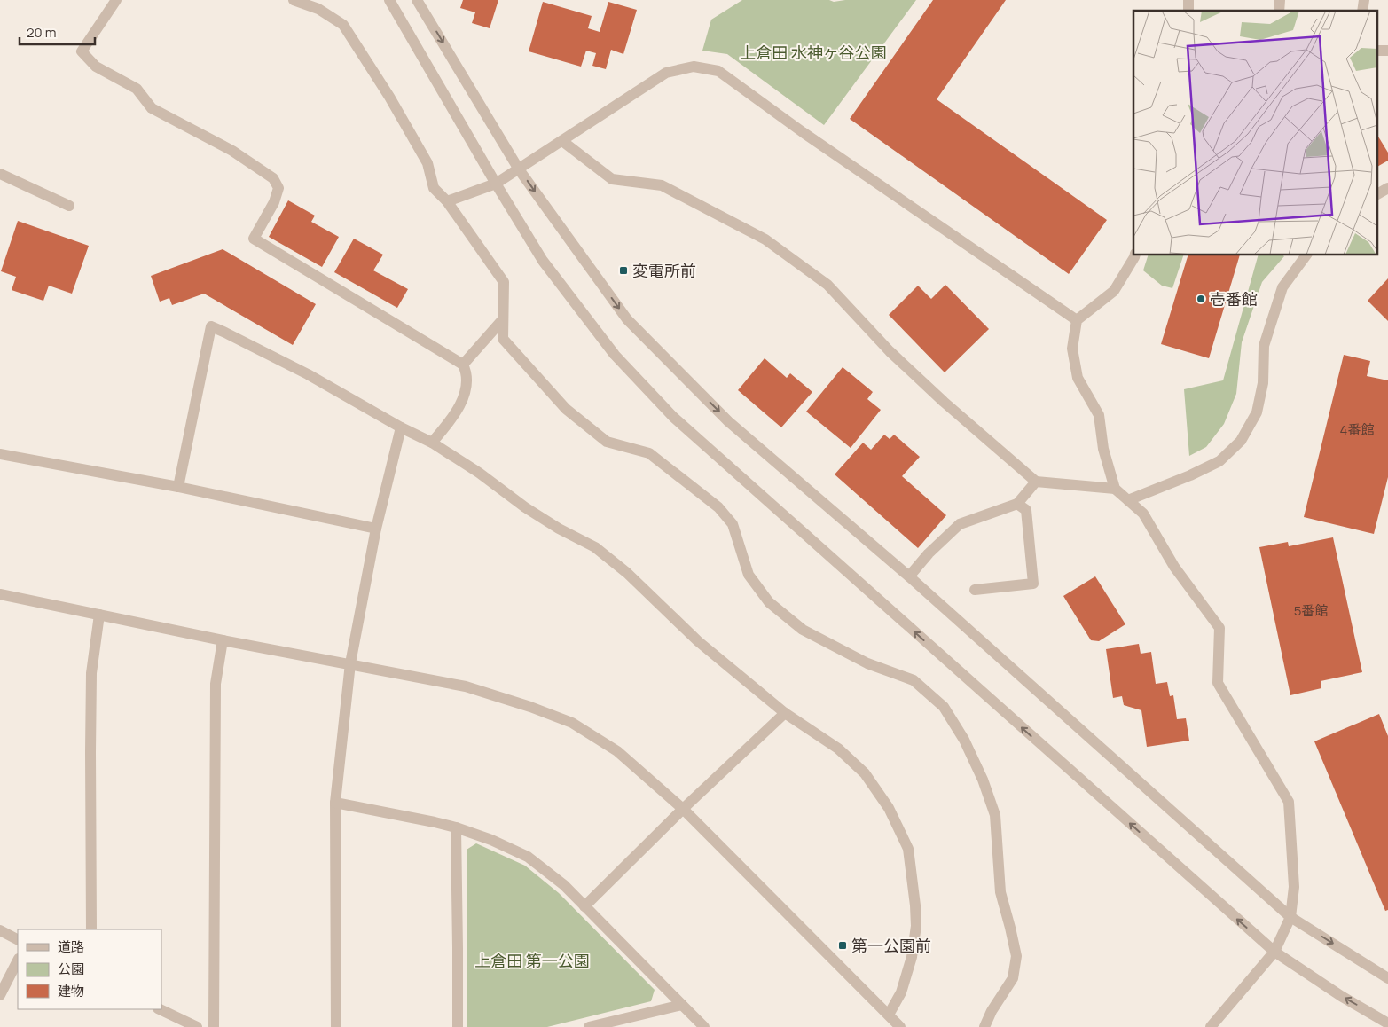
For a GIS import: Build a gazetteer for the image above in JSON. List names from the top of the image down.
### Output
{
  "parks": ["上倉田 水神ヶ谷公園", "上倉田 第一公園"],
  "places": {
    "transit": ["変電所前", "第一公園前"],
    "other": ["壱番館"]
  },
  "house_numbers": ["4番館", "5番館"],
  "legend": ["道路", "公園", "建物"],
  "scale_bar": "20 m"
}
